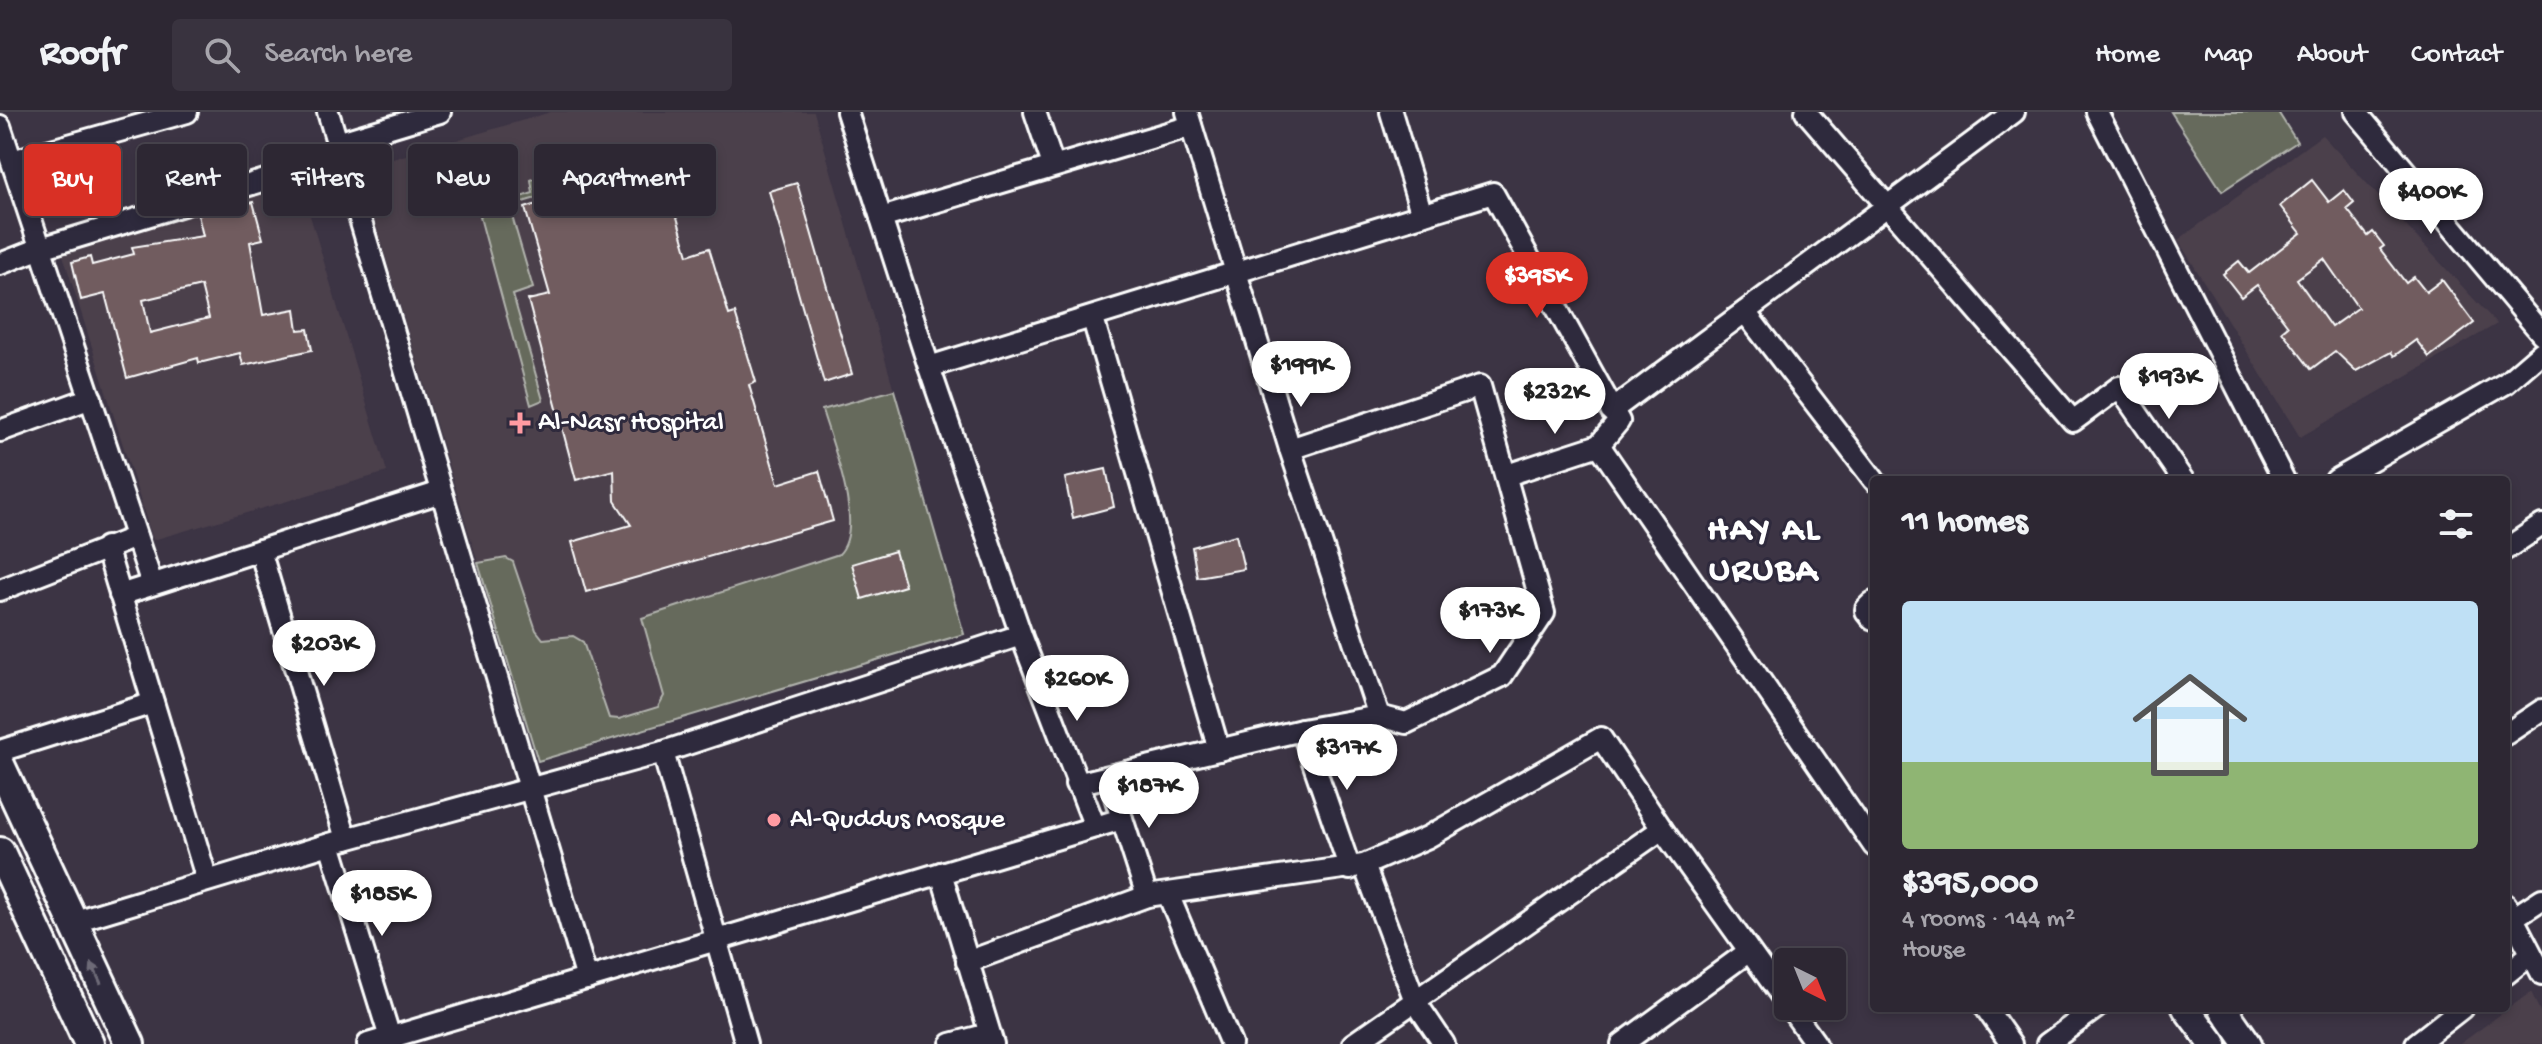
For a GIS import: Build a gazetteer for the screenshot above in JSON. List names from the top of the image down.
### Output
{
  "districts": ["HAY AL URUBA"],
  "places": {
    "health": ["Al-Nasr Hospital"],
    "other": ["Al-Quddus Mosque"]
  },
  "north": "bottom right",
  "page": {
    "header": "Roofr",
    "search": "Search here",
    "nav": [
      "Home",
      "Map",
      "About",
      "Contact"
    ],
    "chip": [
      "Buy",
      "Rent",
      "Filters",
      "New",
      "Apartment"
    ],
    "price": [
      "$400K",
      "$395K",
      "$199K",
      "$193K",
      "$232K",
      "$173K",
      "$203K",
      "$260K",
      "$317K",
      "$187K",
      "$185K"
    ],
    "heading": "11 homes",
    "list": [
      {
        "name": "$395,000",
        "note": "4 rooms · 144 m² · House"
      }
    ]
  }
}
